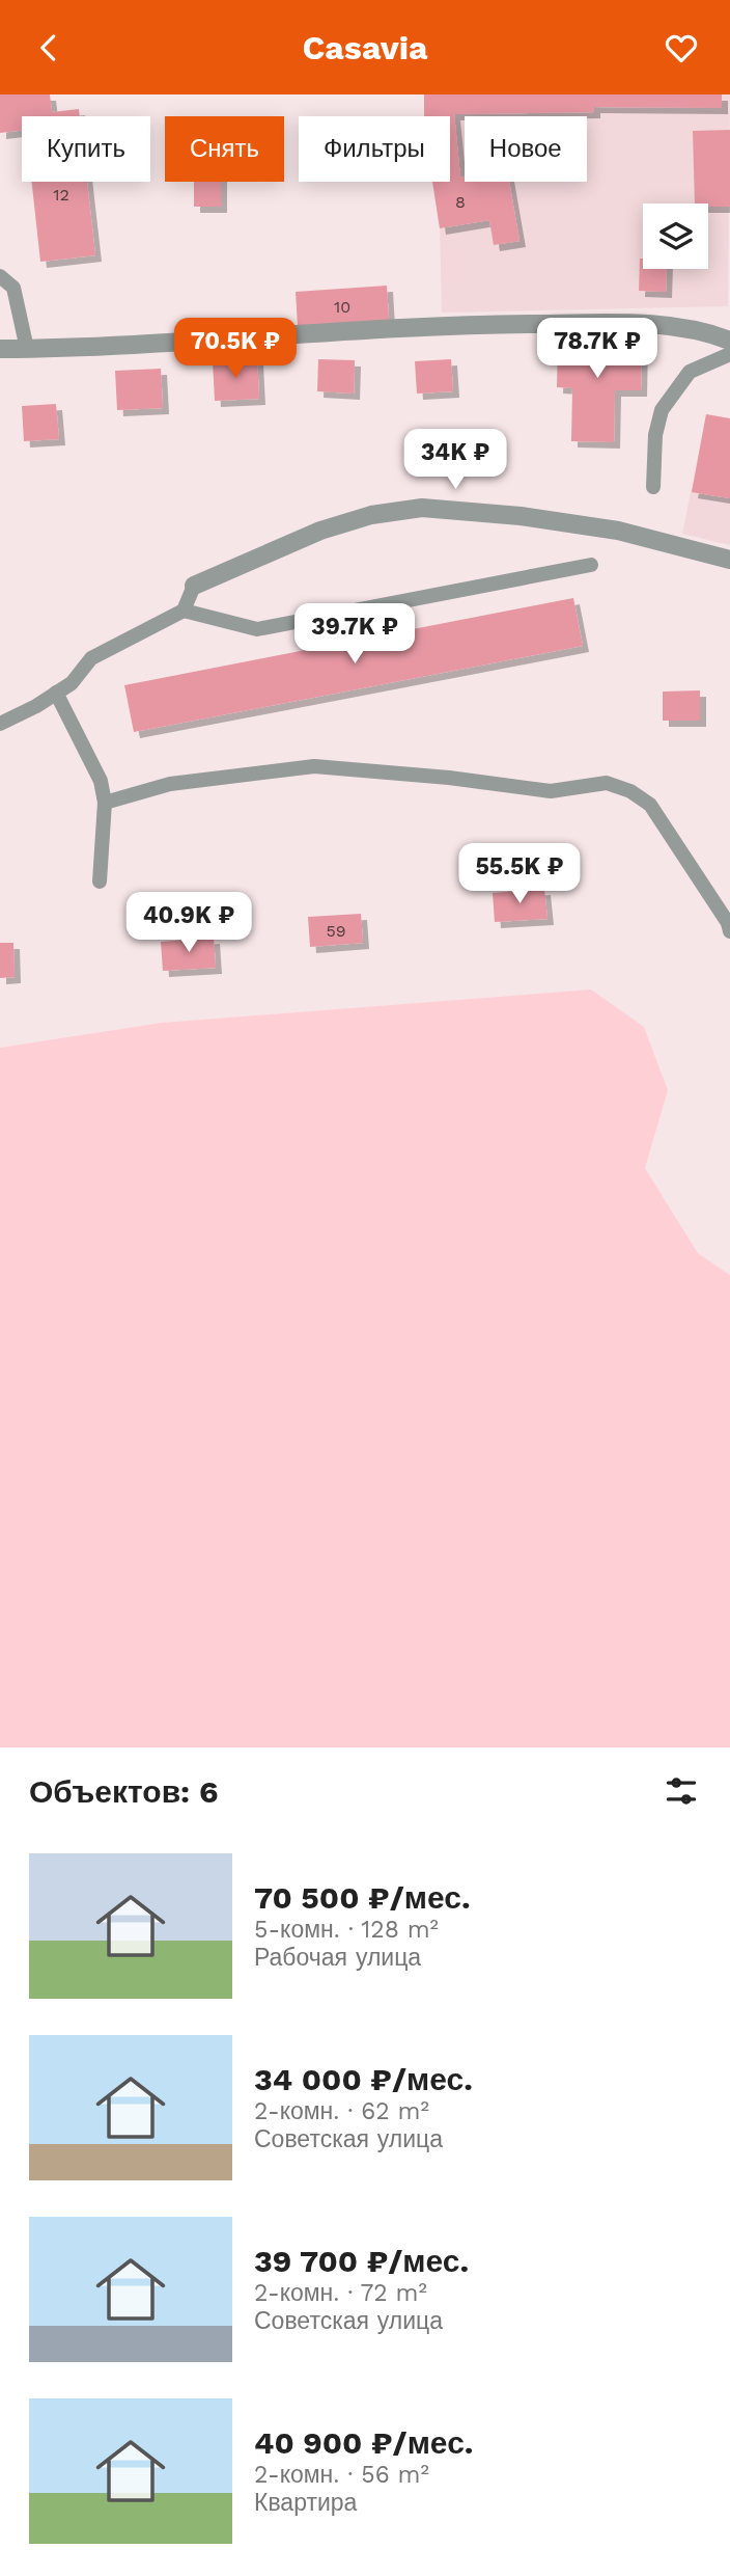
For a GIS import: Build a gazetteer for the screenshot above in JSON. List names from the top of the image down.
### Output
{
  "house_numbers": [
    "12",
    "8",
    "10",
    "59"
  ],
  "page": {
    "header": "Casavia",
    "chip": [
      "Купить",
      "Снять",
      "Фильтры",
      "Новое"
    ],
    "price": [
      "70.5K ₽",
      "78.7K ₽",
      "34K ₽",
      "39.7K ₽",
      "55.5K ₽",
      "40.9K ₽"
    ],
    "heading": "Объектов: 6",
    "list": [
      {
        "name": "70 500 ₽/мес.",
        "note": "5-комн. · 128 m² · Рабочая улица"
      },
      {
        "name": "34 000 ₽/мес.",
        "note": "2-комн. · 62 m² · Советская улица"
      },
      {
        "name": "39 700 ₽/мес.",
        "note": "2-комн. · 72 m² · Советская улица"
      },
      {
        "name": "40 900 ₽/мес.",
        "note": "2-комн. · 56 m² · Квартира"
      }
    ]
  }
}
